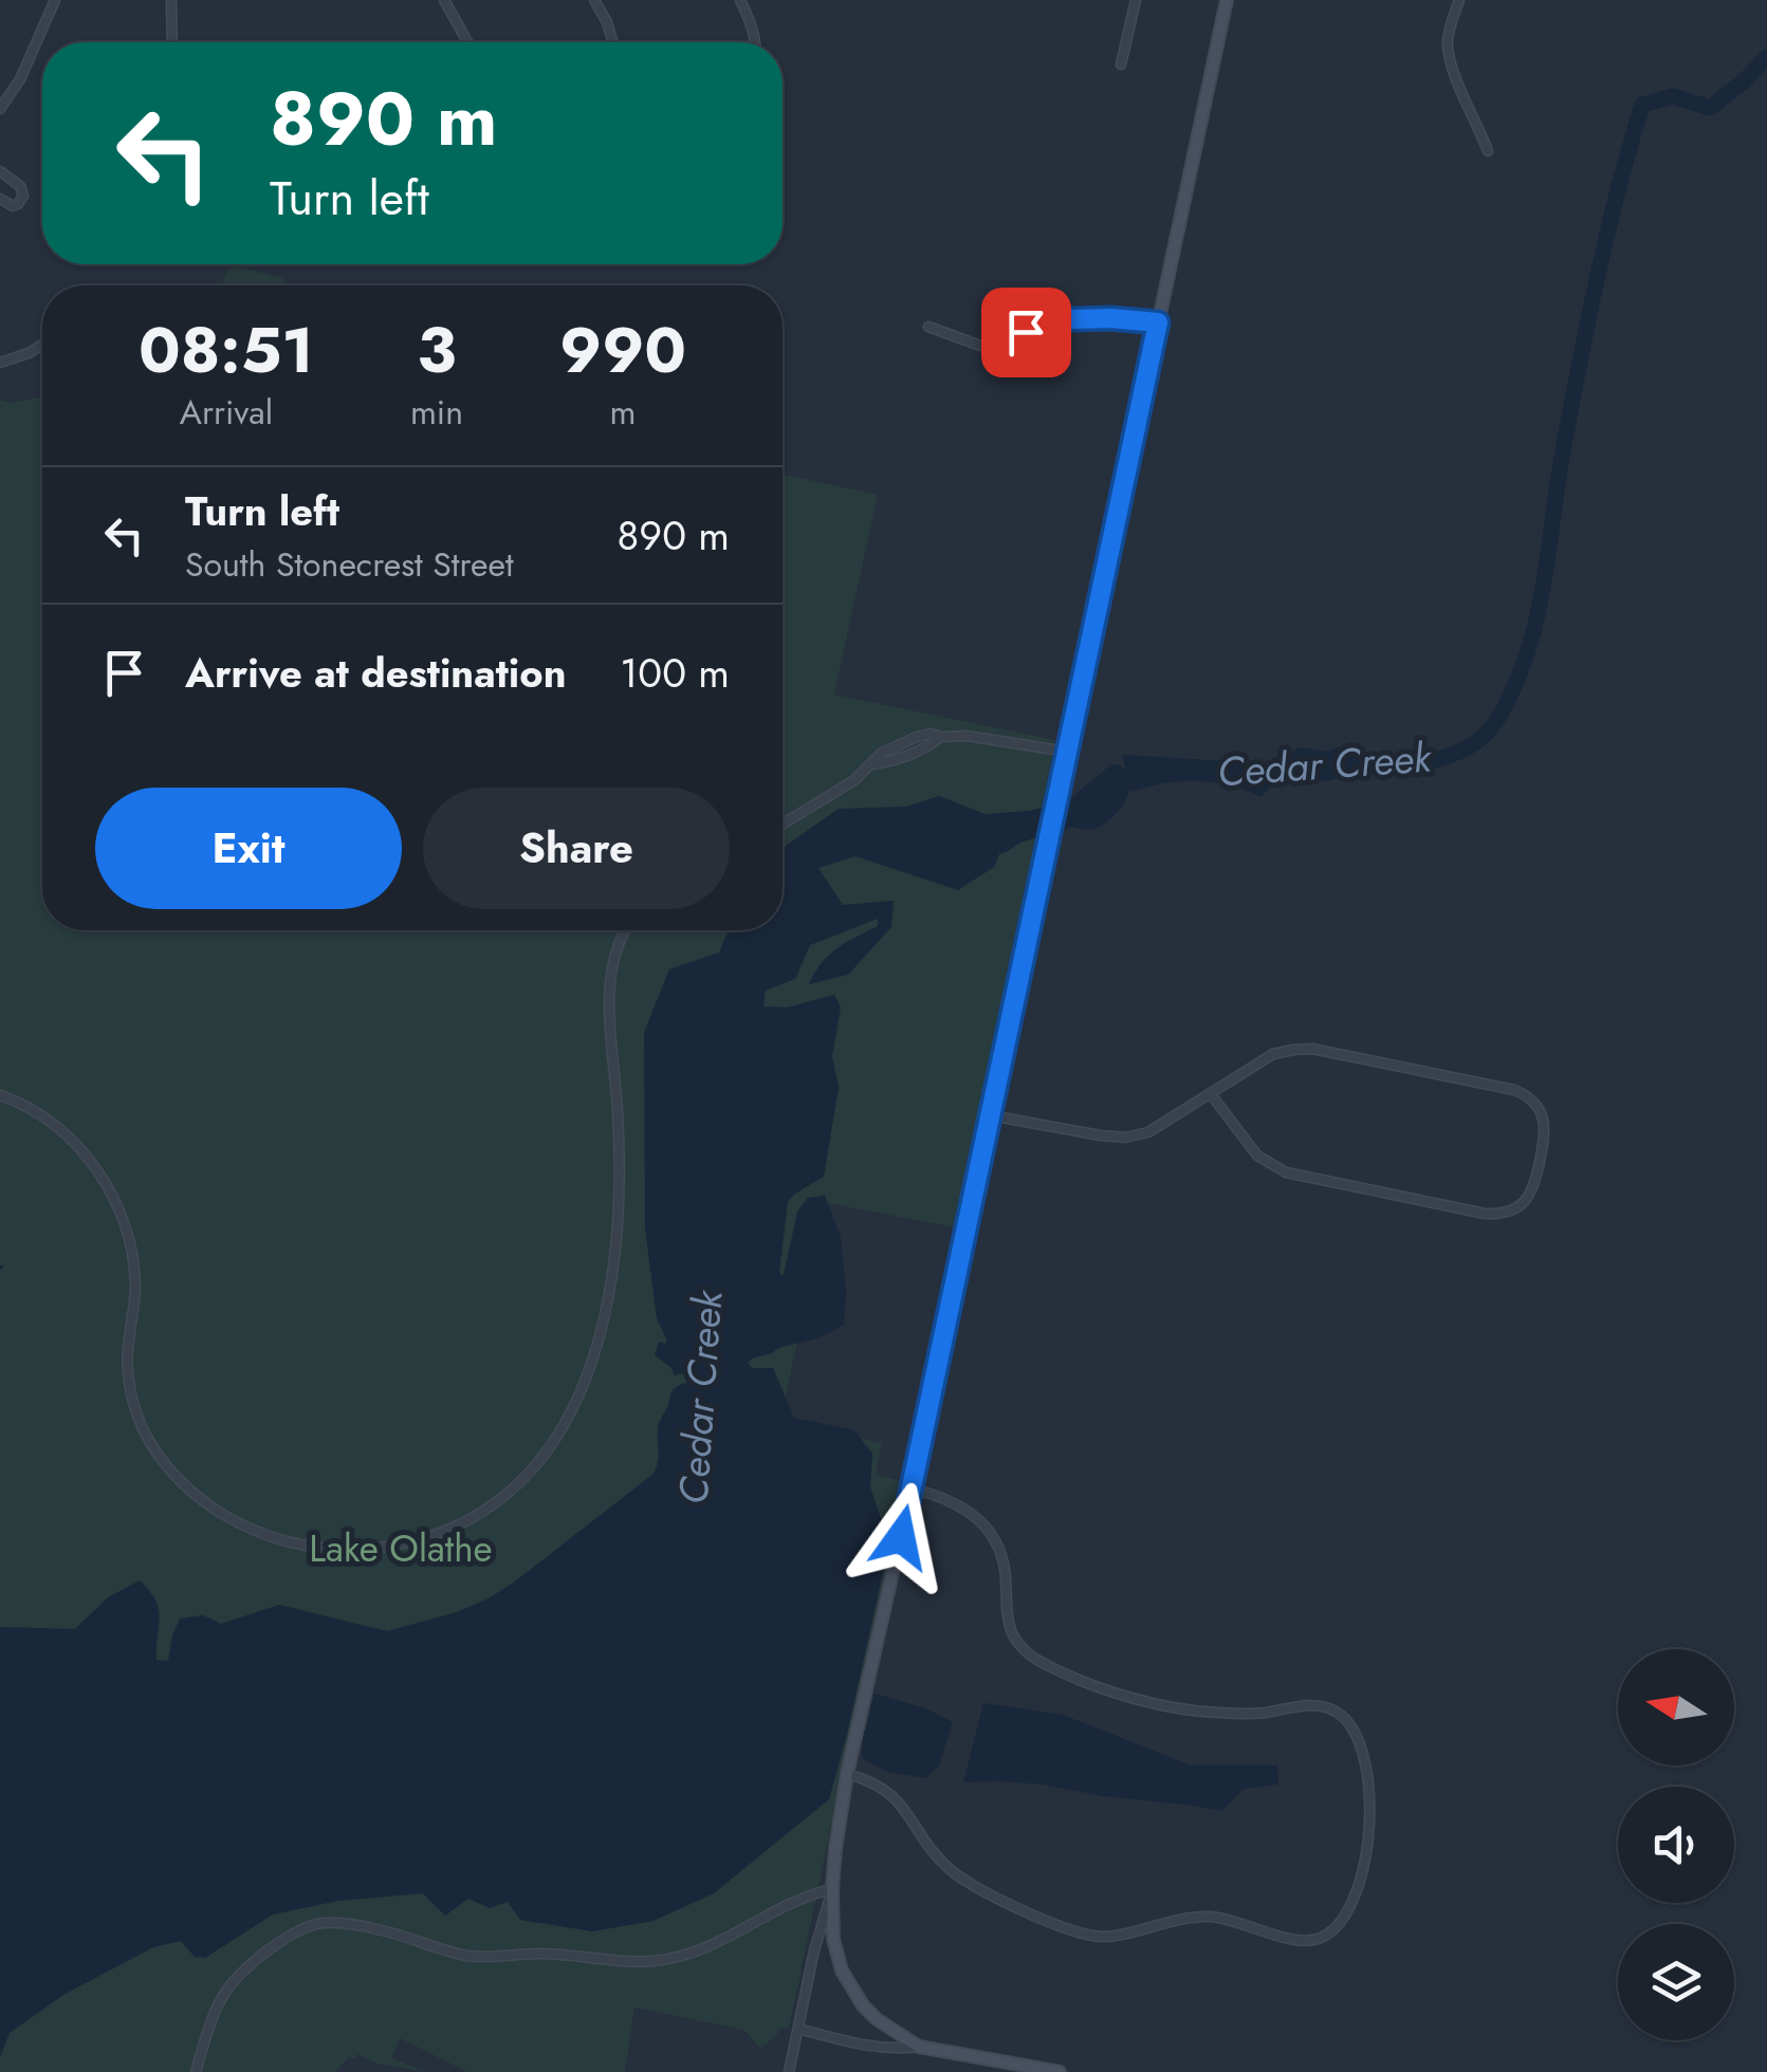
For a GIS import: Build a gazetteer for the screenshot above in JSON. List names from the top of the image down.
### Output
{
  "water": ["Cedar Creek"],
  "parks": ["Lake Olathe"],
  "north": "left",
  "page": {
    "turn": ["890 m", "Turn left"],
    "eta": [
      "08:51",
      "Arrival",
      "3",
      "min",
      "990",
      "m"
    ],
    "list": [
      {
        "name": "Turn left",
        "note": "South Stonecrest Street",
        "value": "890 m"
      },
      {
        "name": "Arrive at destination",
        "value": "100 m"
      }
    ],
    "buttons": ["Exit", "Share"]
  }
}
